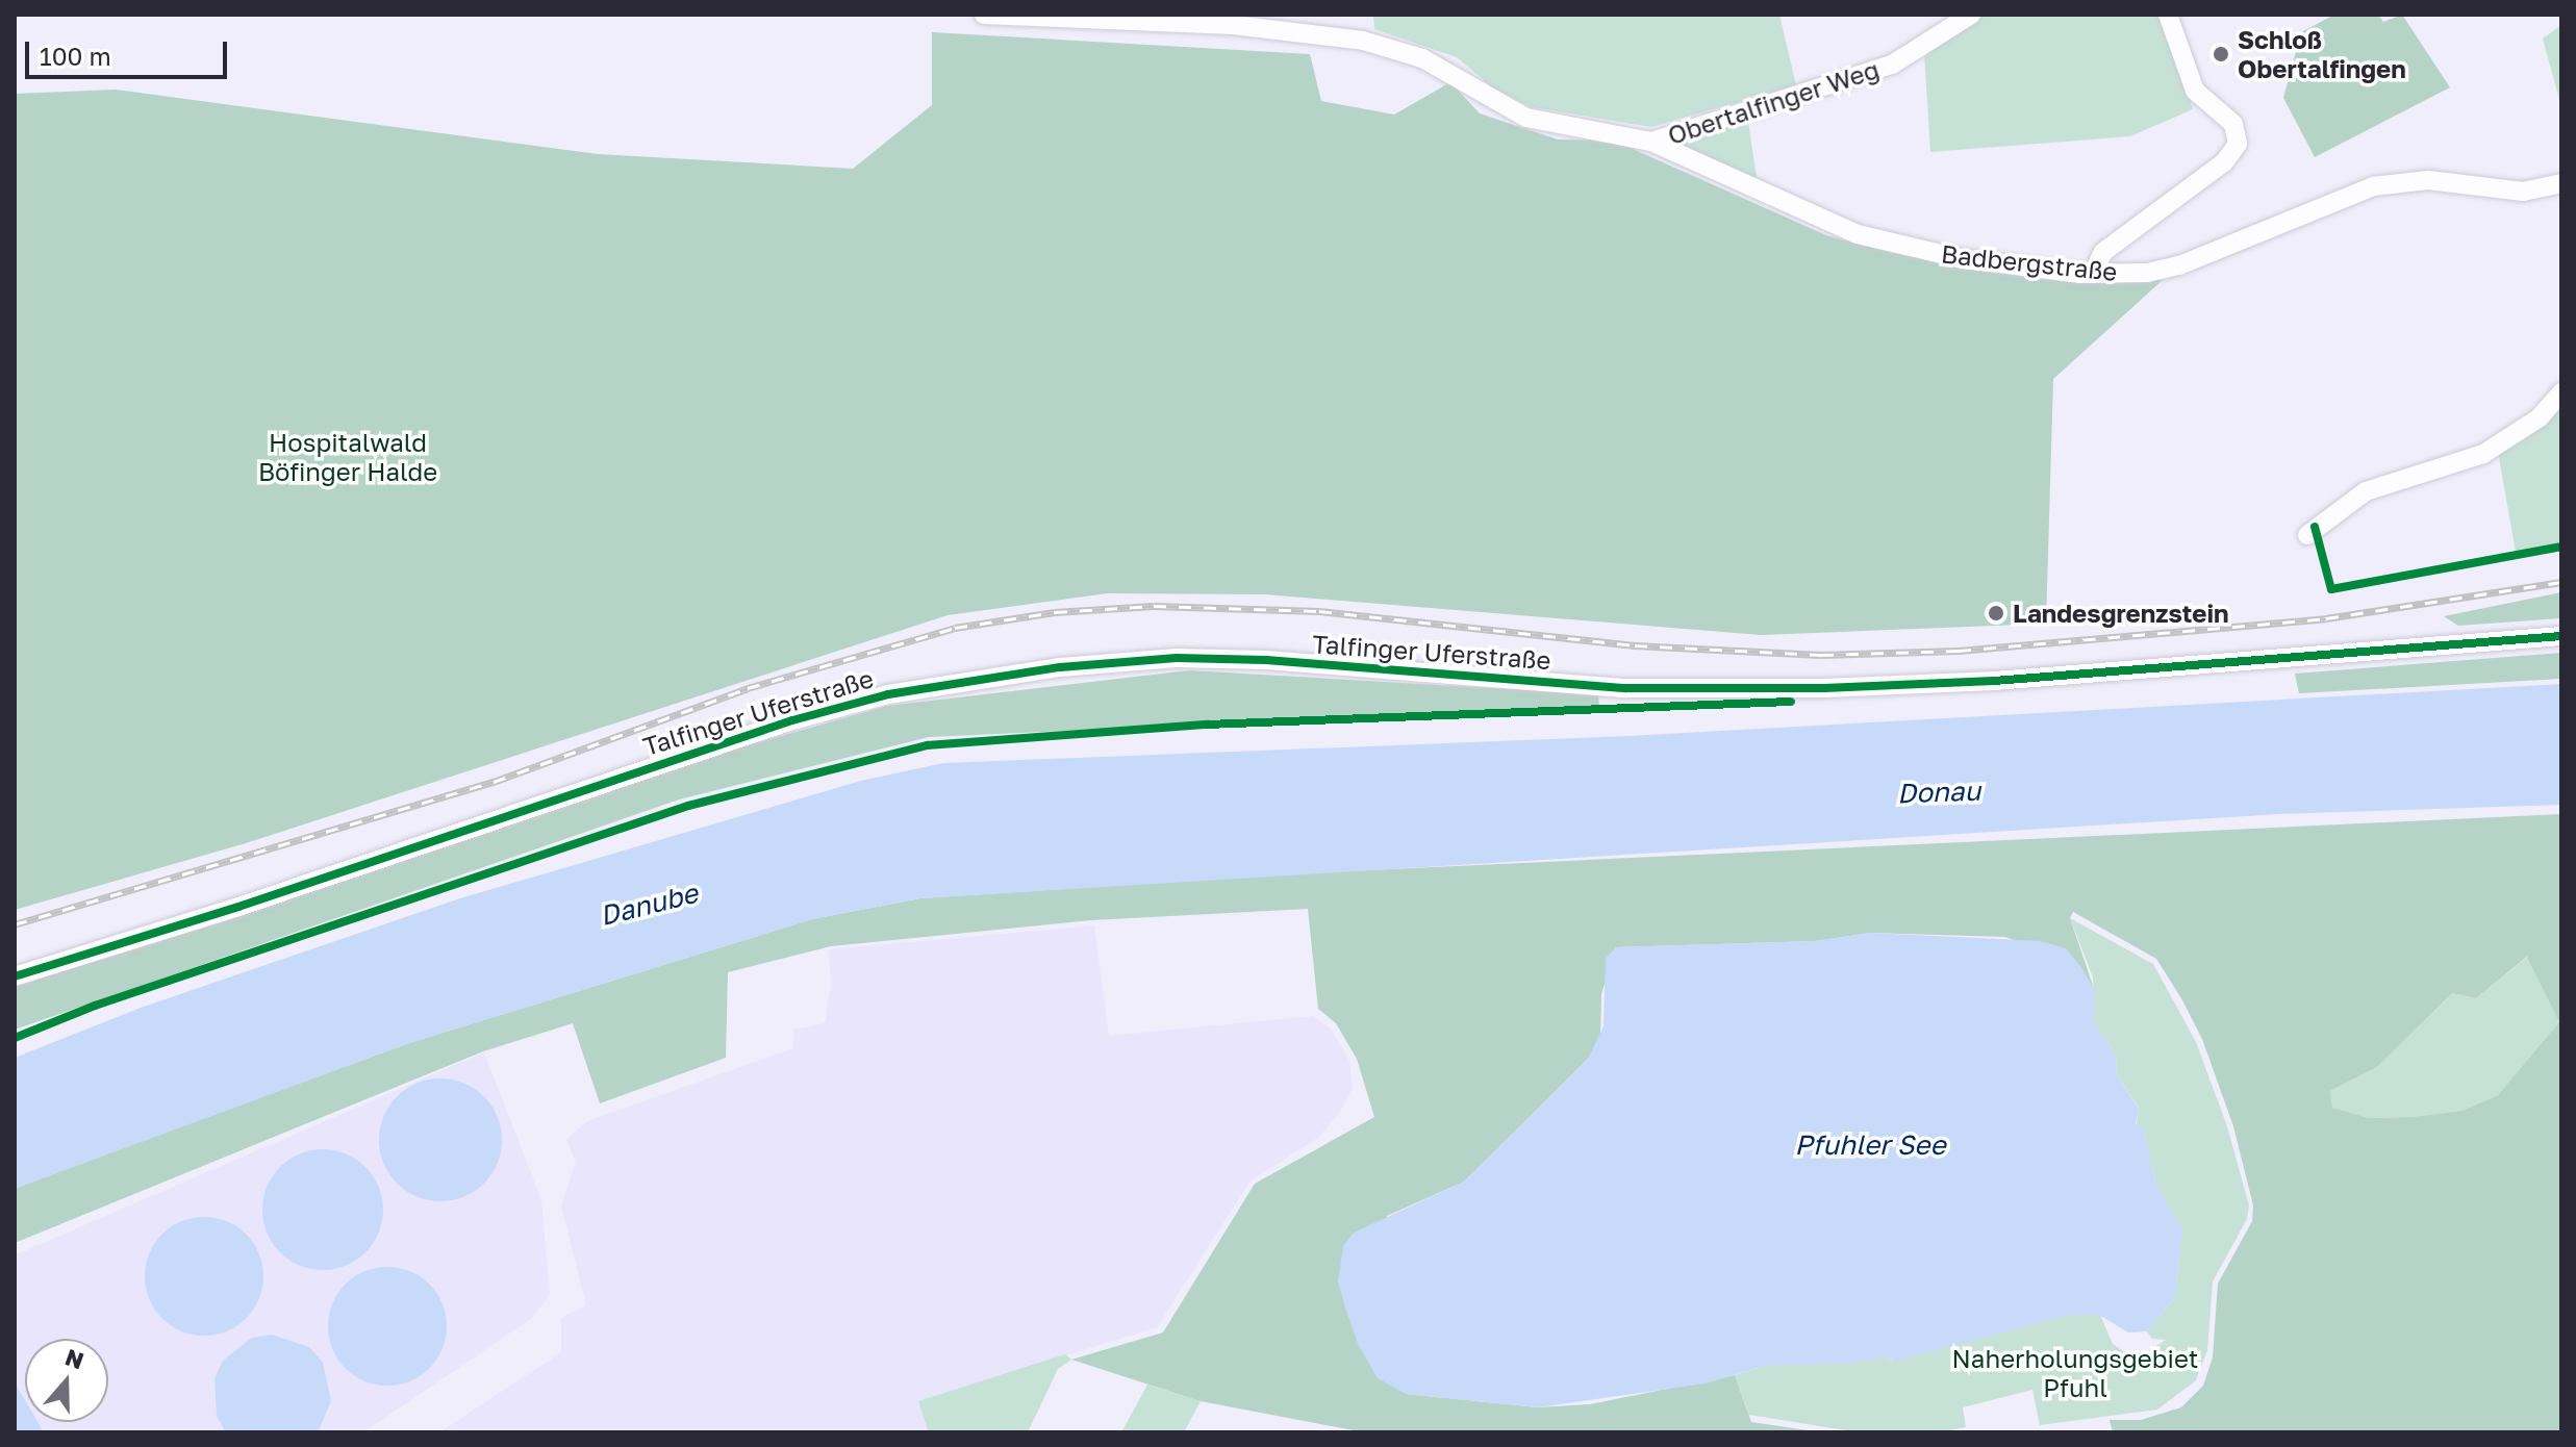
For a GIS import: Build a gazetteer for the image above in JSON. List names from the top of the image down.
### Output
{
  "streets": {
    "street": ["Obertalfinger Weg", "Badbergstraße", "Talfinger Uferstraße"]
  },
  "crossings": [
    ["Obertalfinger Weg", "Badbergstraße"]
  ],
  "water": ["Donau", "Danube", "Pfuhler See"],
  "parks": ["Hospitalwald Böfinger Halde", "Naherholungsgebiet Pfuhl"],
  "places": ["Schloß Obertalfingen", "Landesgrenzstein"],
  "scale_bar": "100 m",
  "north": "top"
}
